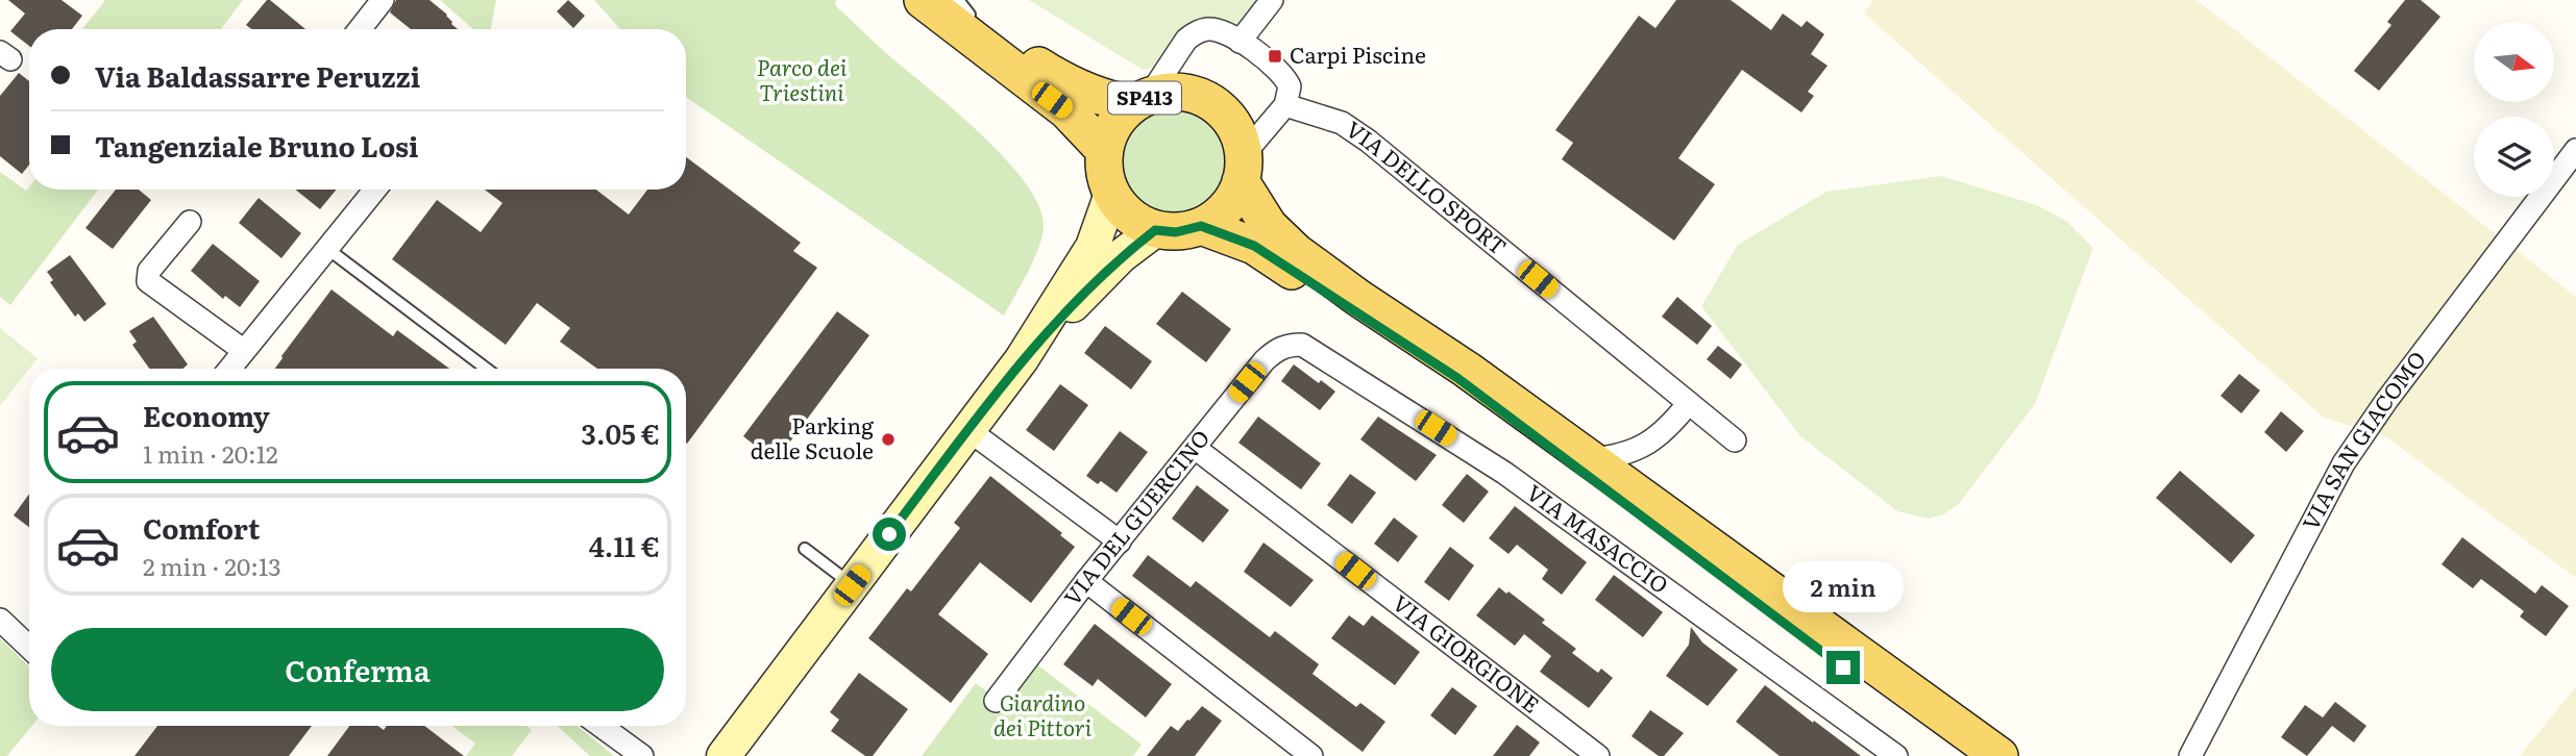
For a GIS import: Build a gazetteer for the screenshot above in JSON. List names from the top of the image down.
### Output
{
  "streets": {
    "main road": ["SP413"],
    "street": [
      "VIA DELLO SPORT",
      "VIA SAN GIACOMO",
      "VIA DEL GUERCINO",
      "VIA MASACCIO",
      "VIA GIORGIONE"
    ]
  },
  "crossings": [
    ["VIA DEL GUERCINO", "VIA MASACCIO"],
    ["VIA DEL GUERCINO", "VIA GIORGIONE"]
  ],
  "parks": ["Parco dei Triestini", "Giardino dei Pittori"],
  "places": {
    "transit": ["Carpi Piscine"],
    "other": ["Parking delle Scuole"]
  },
  "north": "right",
  "page": {
    "banner": ["Via Baldassarre Peruzzi", "Tangenziale Bruno Losi"],
    "list": [
      {
        "name": "Economy",
        "note": "1 min · 20:12",
        "value": "3.05 €"
      },
      {
        "name": "Comfort",
        "note": "2 min · 20:13",
        "value": "4.11 €"
      }
    ],
    "bubble": "2 min",
    "buttons": "Conferma"
  }
}
